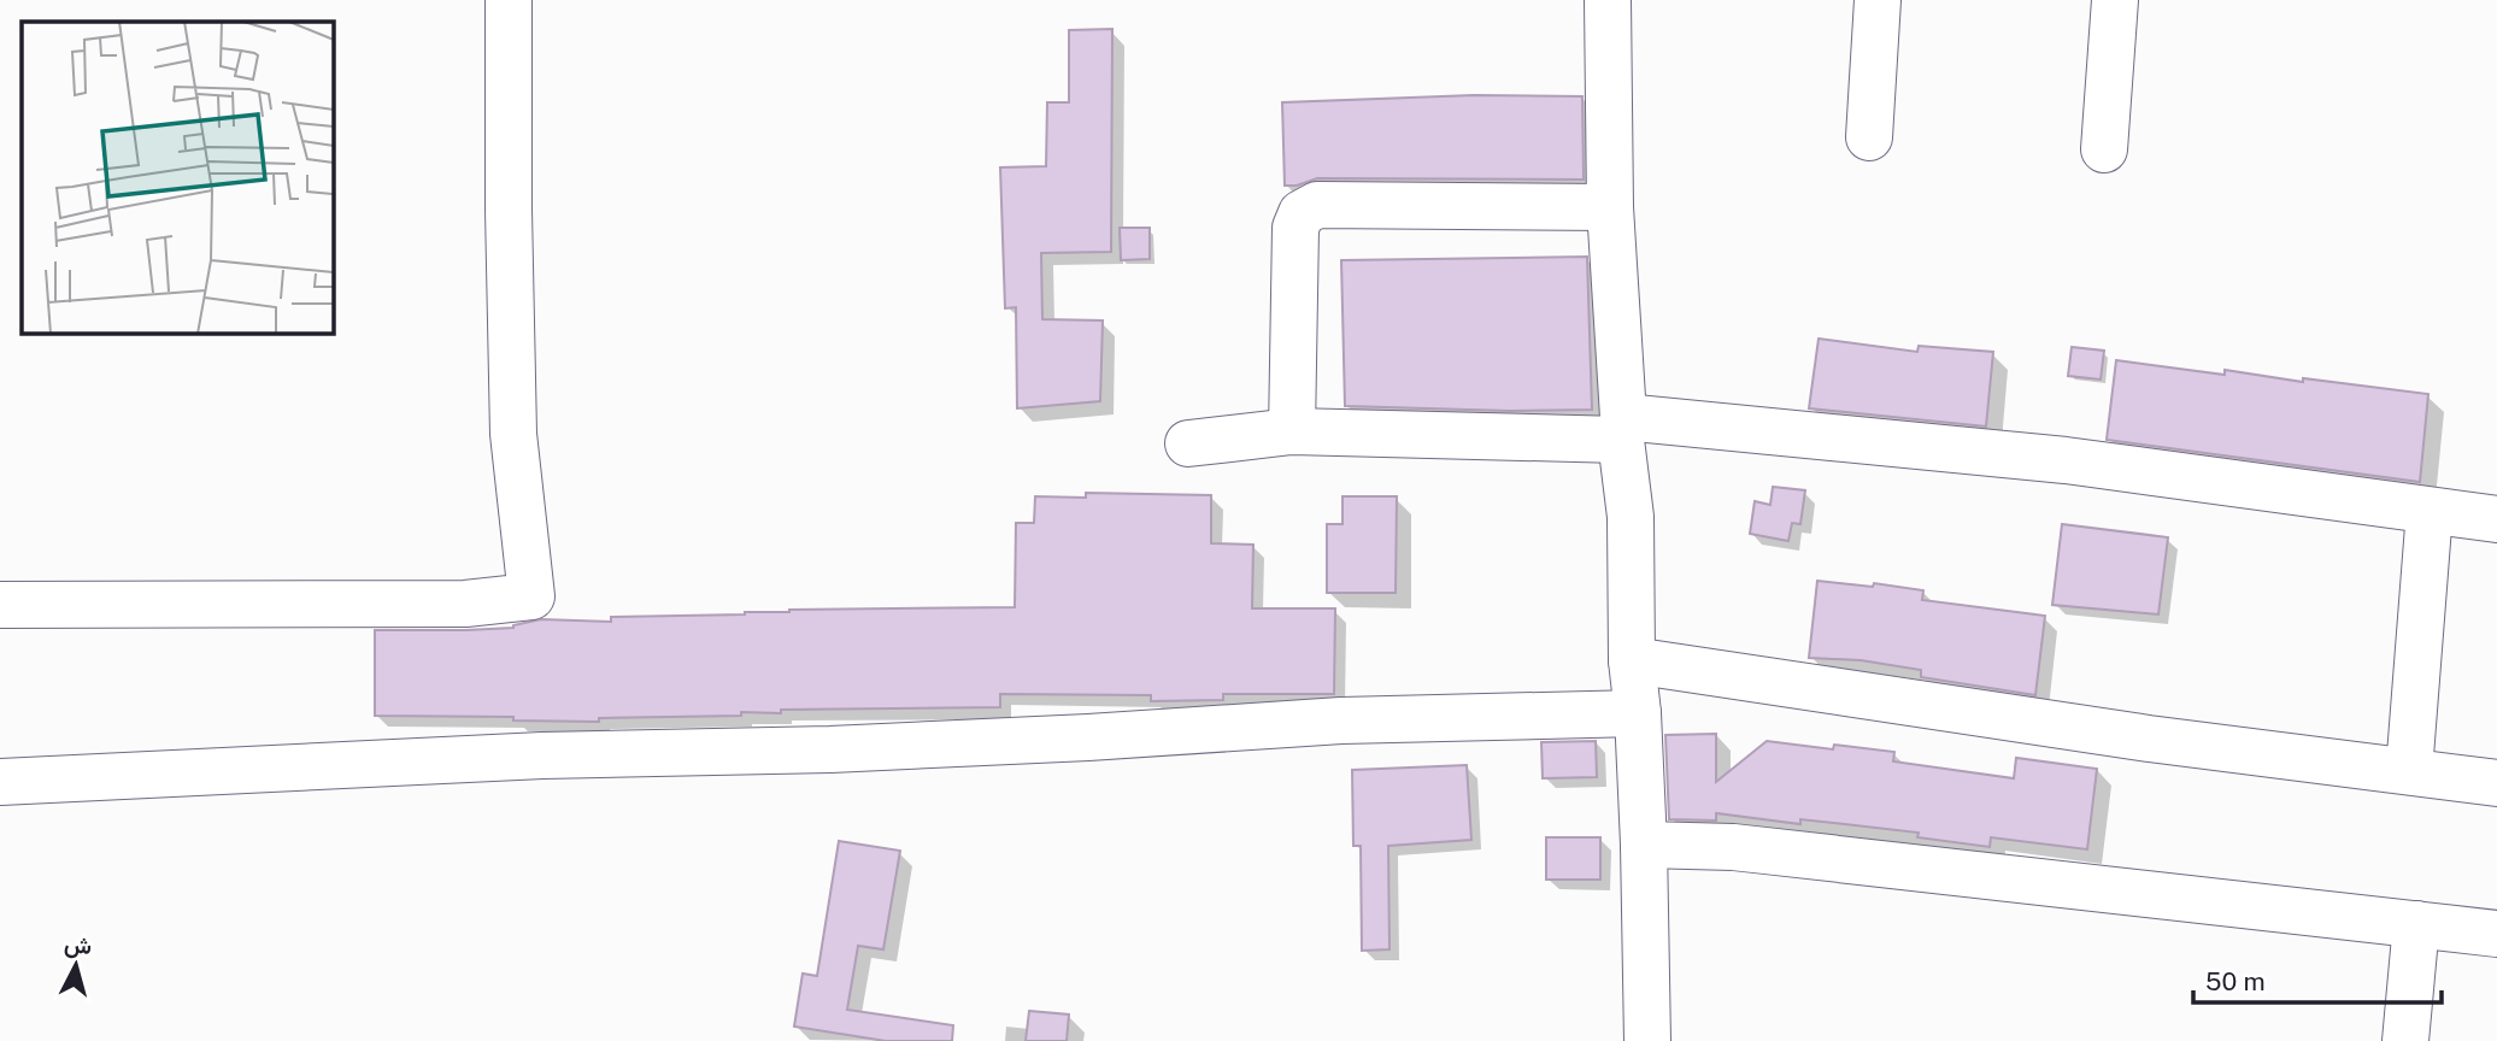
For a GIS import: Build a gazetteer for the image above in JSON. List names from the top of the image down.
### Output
{
  "scale_bar": "50 m",
  "north": "top"
}
